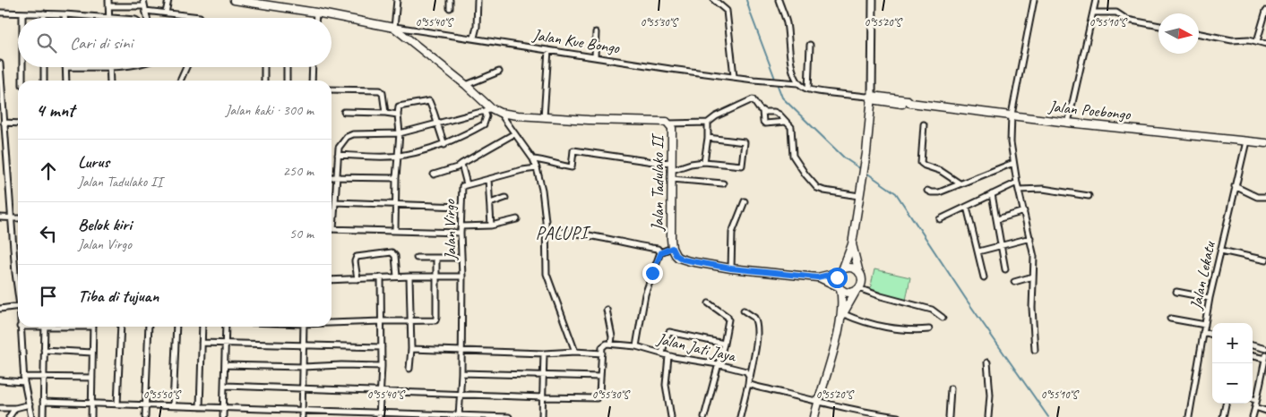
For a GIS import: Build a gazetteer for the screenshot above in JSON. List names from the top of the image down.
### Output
{
  "streets": {
    "main road": ["Jalan Poebongo", "Jalan Tadulako II"],
    "street": [
      "Jalan Kue Bongo",
      "Jalan Virgo",
      "Jalan Lekatu",
      "Jalan Jati Jaya"
    ]
  },
  "crossings": [
    ["Jalan Kue Bongo", "Jalan Tadulako II"],
    ["Jalan Poebongo", "Jalan Lekatu"]
  ],
  "districts": ["PALUPI"],
  "north": "right",
  "page": {
    "search": "Cari di sini",
    "heading": ["4 mnt", "Jalan kaki · 300 m"],
    "list": [
      ["Lurus", "Jalan Tadulako II", "250 m"],
      ["Belok kiri", "Jalan Virgo", "50 m"],
      "Tiba di tujuan"
    ],
    "map_buttons": ["+", "−"]
  },
  "coordinates": [
    "0°55'40\"S",
    "0°55'30\"S",
    "0°55'20\"S",
    "0°55'10\"S",
    "0°55'50\"S"
  ]
}
